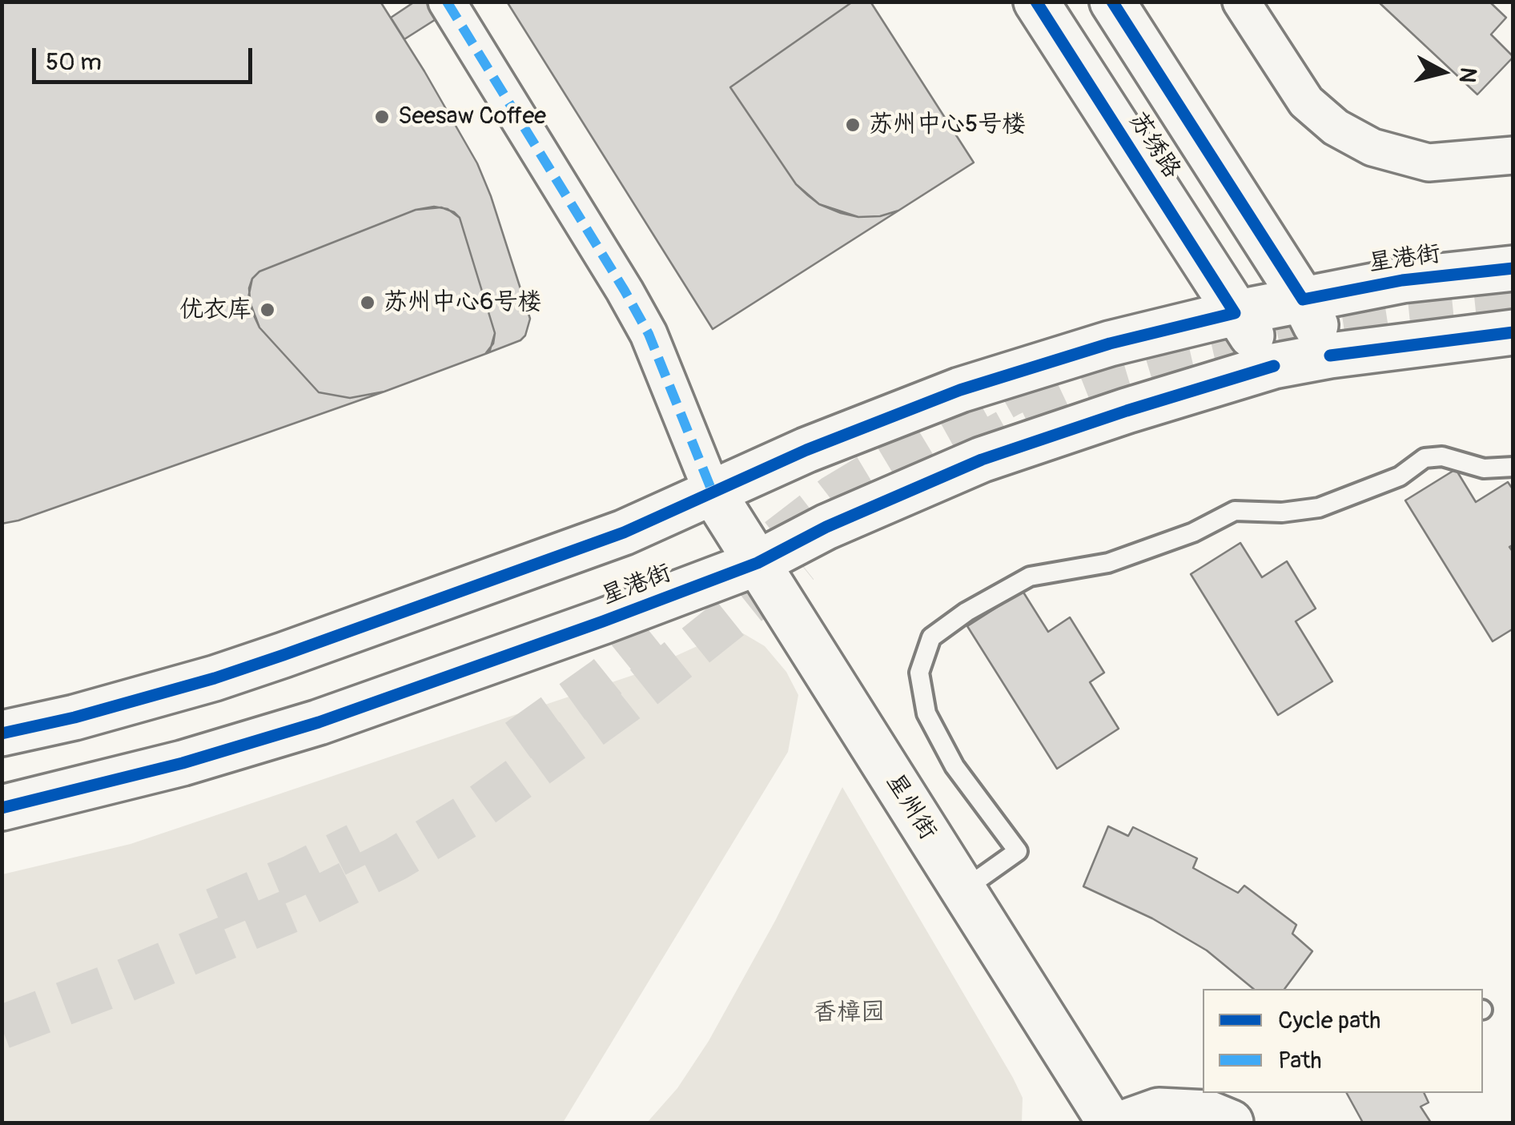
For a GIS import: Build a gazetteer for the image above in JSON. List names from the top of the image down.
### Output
{
  "streets": {
    "main road": ["苏绣路", "星港街", "星州街"]
  },
  "crossings": [
    ["苏绣路", "星港街"],
    ["星港街", "星州街"]
  ],
  "parks": ["香樟园"],
  "places": [
    "Seesaw Coffee",
    "苏州中心5号楼",
    "苏州中心6号楼",
    "优衣库"
  ],
  "legend": ["Cycle path", "Path"],
  "scale_bar": "50 m",
  "north": "right"
}
